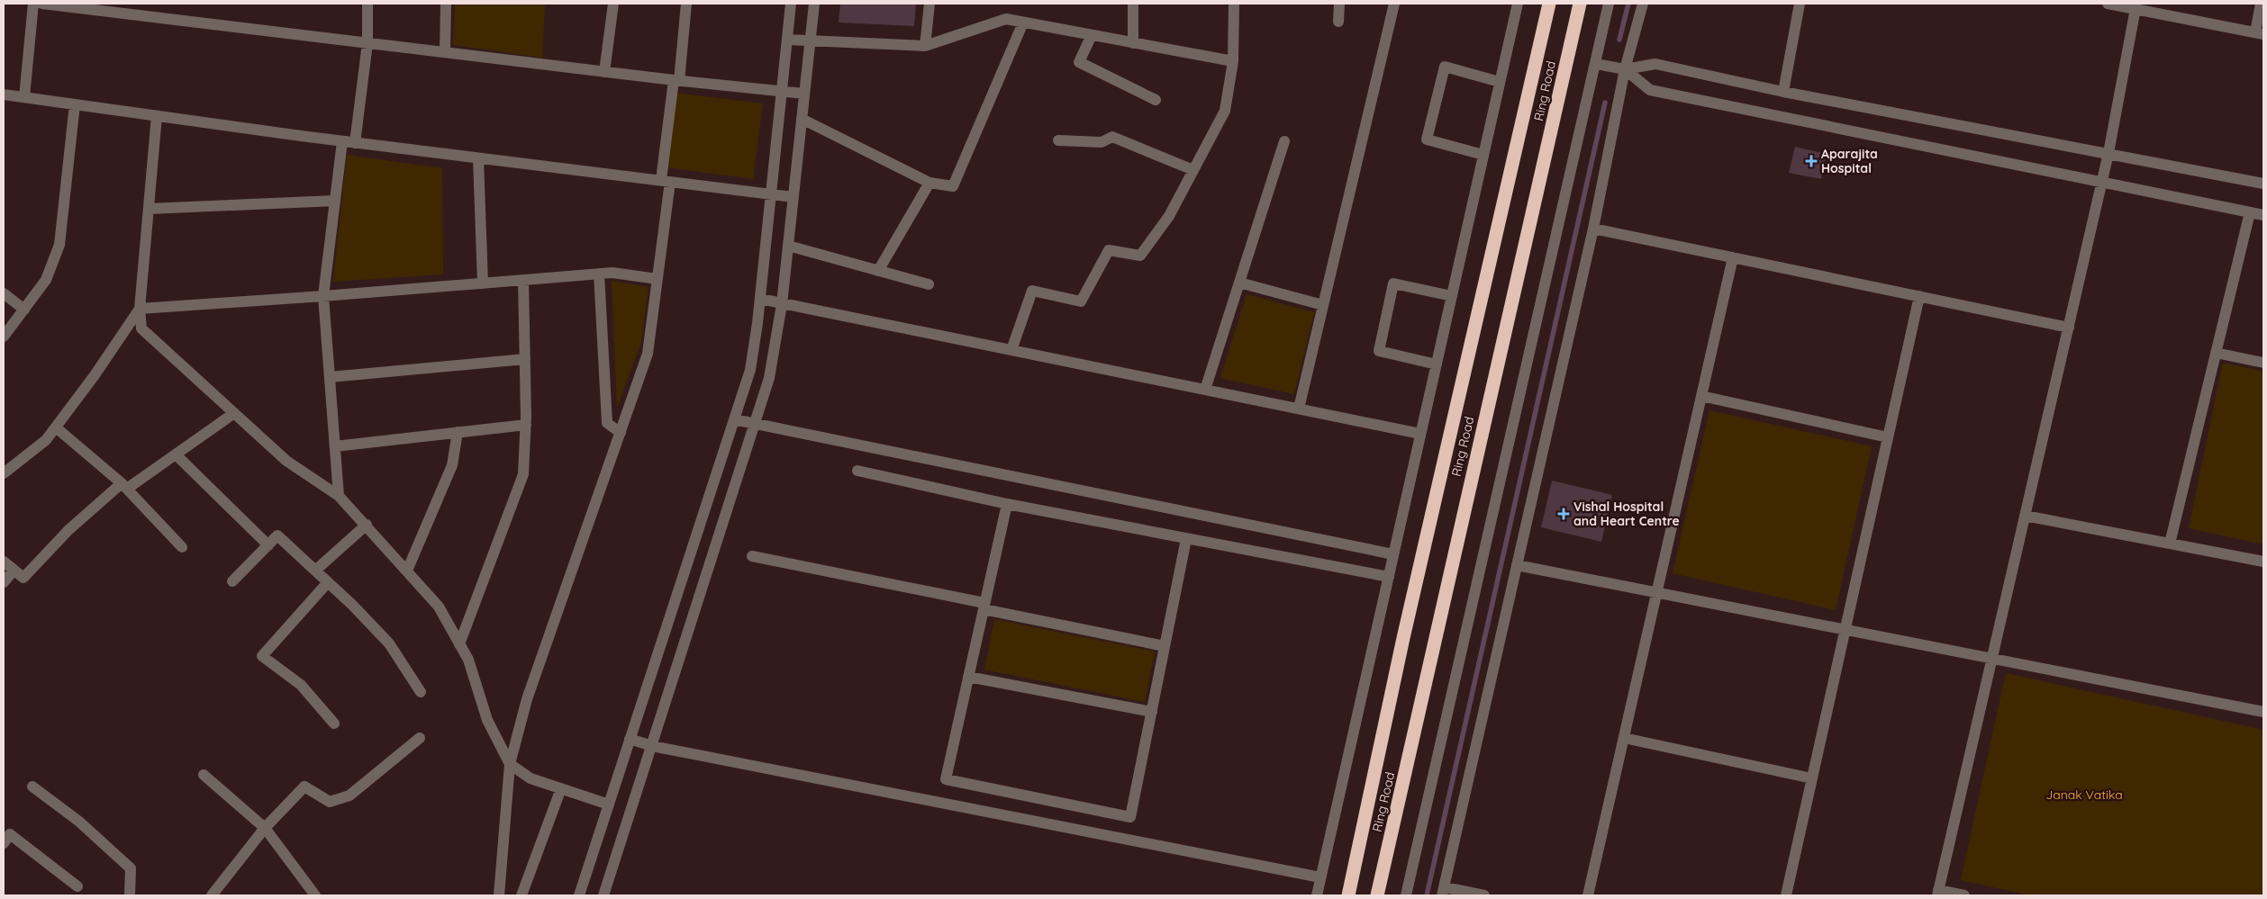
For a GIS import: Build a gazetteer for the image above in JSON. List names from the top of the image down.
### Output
{
  "streets": {
    "highway": ["Ring Road"]
  },
  "parks": ["Janak Vatika"],
  "places": {
    "health": ["Aparajita Hospital", "Vishal Hospital and Heart Centre"]
  }
}
